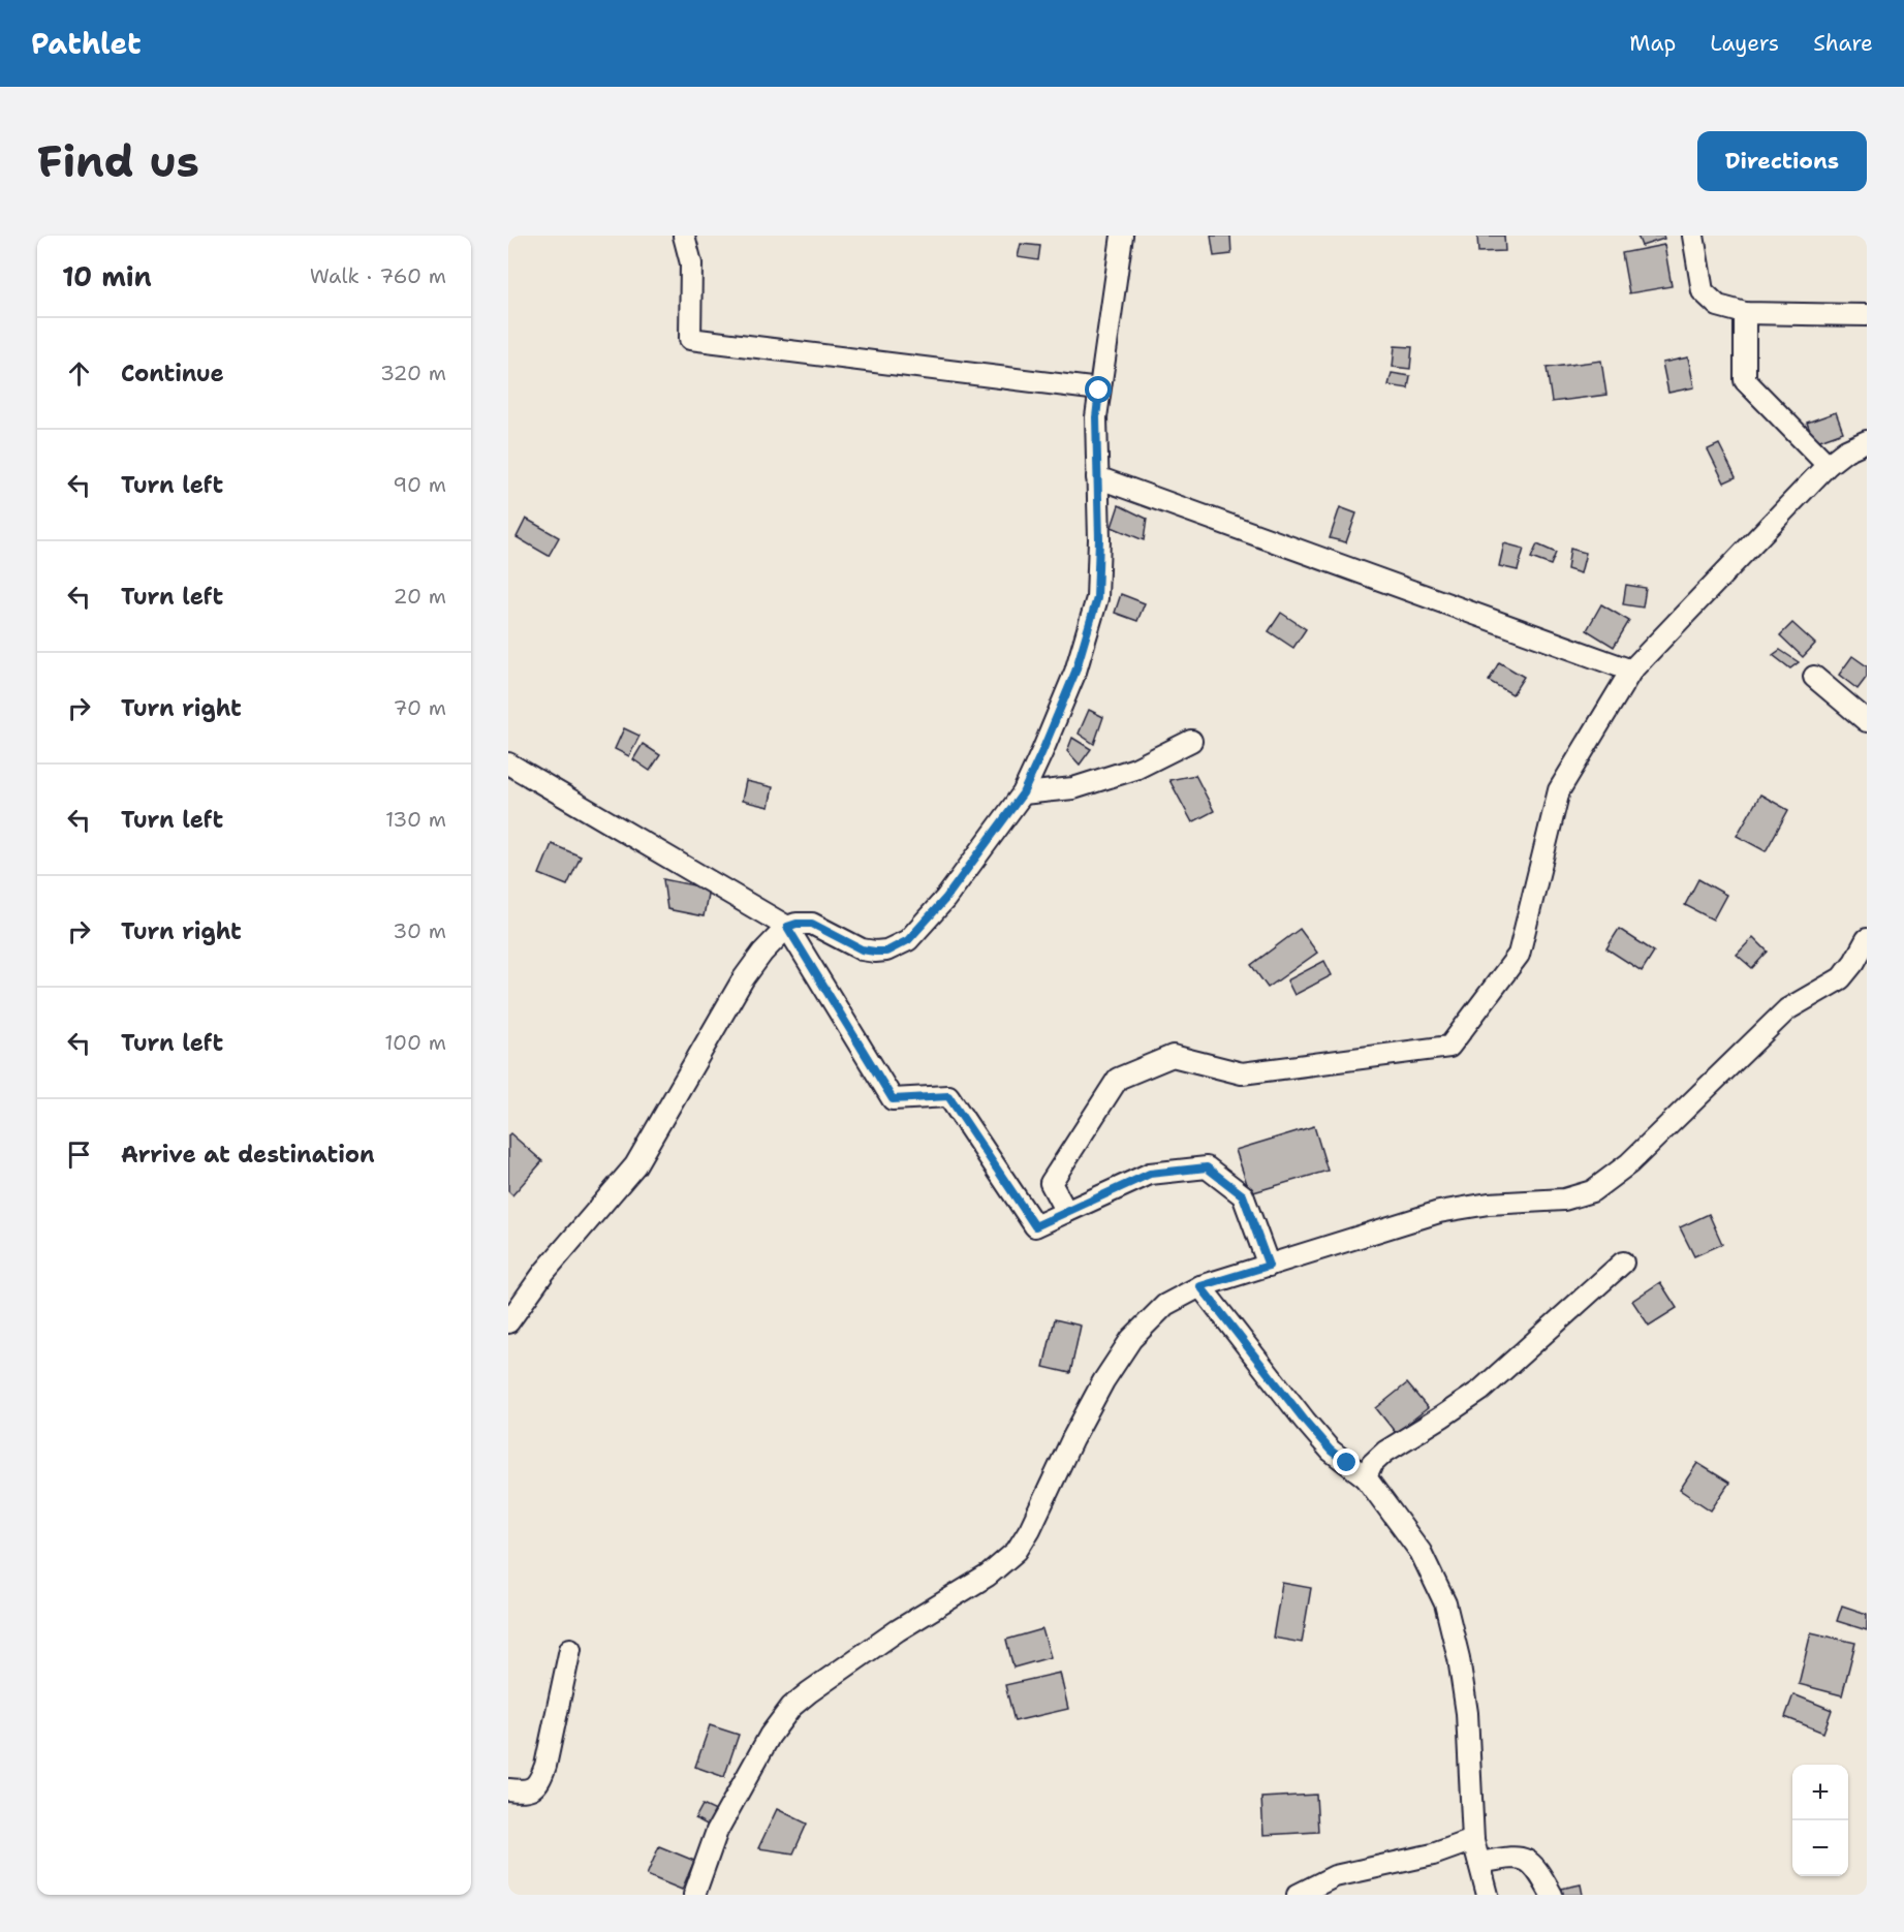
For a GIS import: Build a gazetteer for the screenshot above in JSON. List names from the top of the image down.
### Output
{
  "page": {
    "header": "Pathlet",
    "nav": ["Map", "Layers", "Share"],
    "buttons": "Directions",
    "title": "Find us",
    "heading": ["10 min", "Walk · 760 m"],
    "list": [
      ["Continue", "320 m"],
      ["Turn left", "90 m"],
      ["Turn left", "20 m"],
      ["Turn right", "70 m"],
      ["Turn left", "130 m"],
      ["Turn right", "30 m"],
      ["Turn left", "100 m"],
      "Arrive at destination"
    ],
    "map_buttons": ["+", "−"]
  }
}
